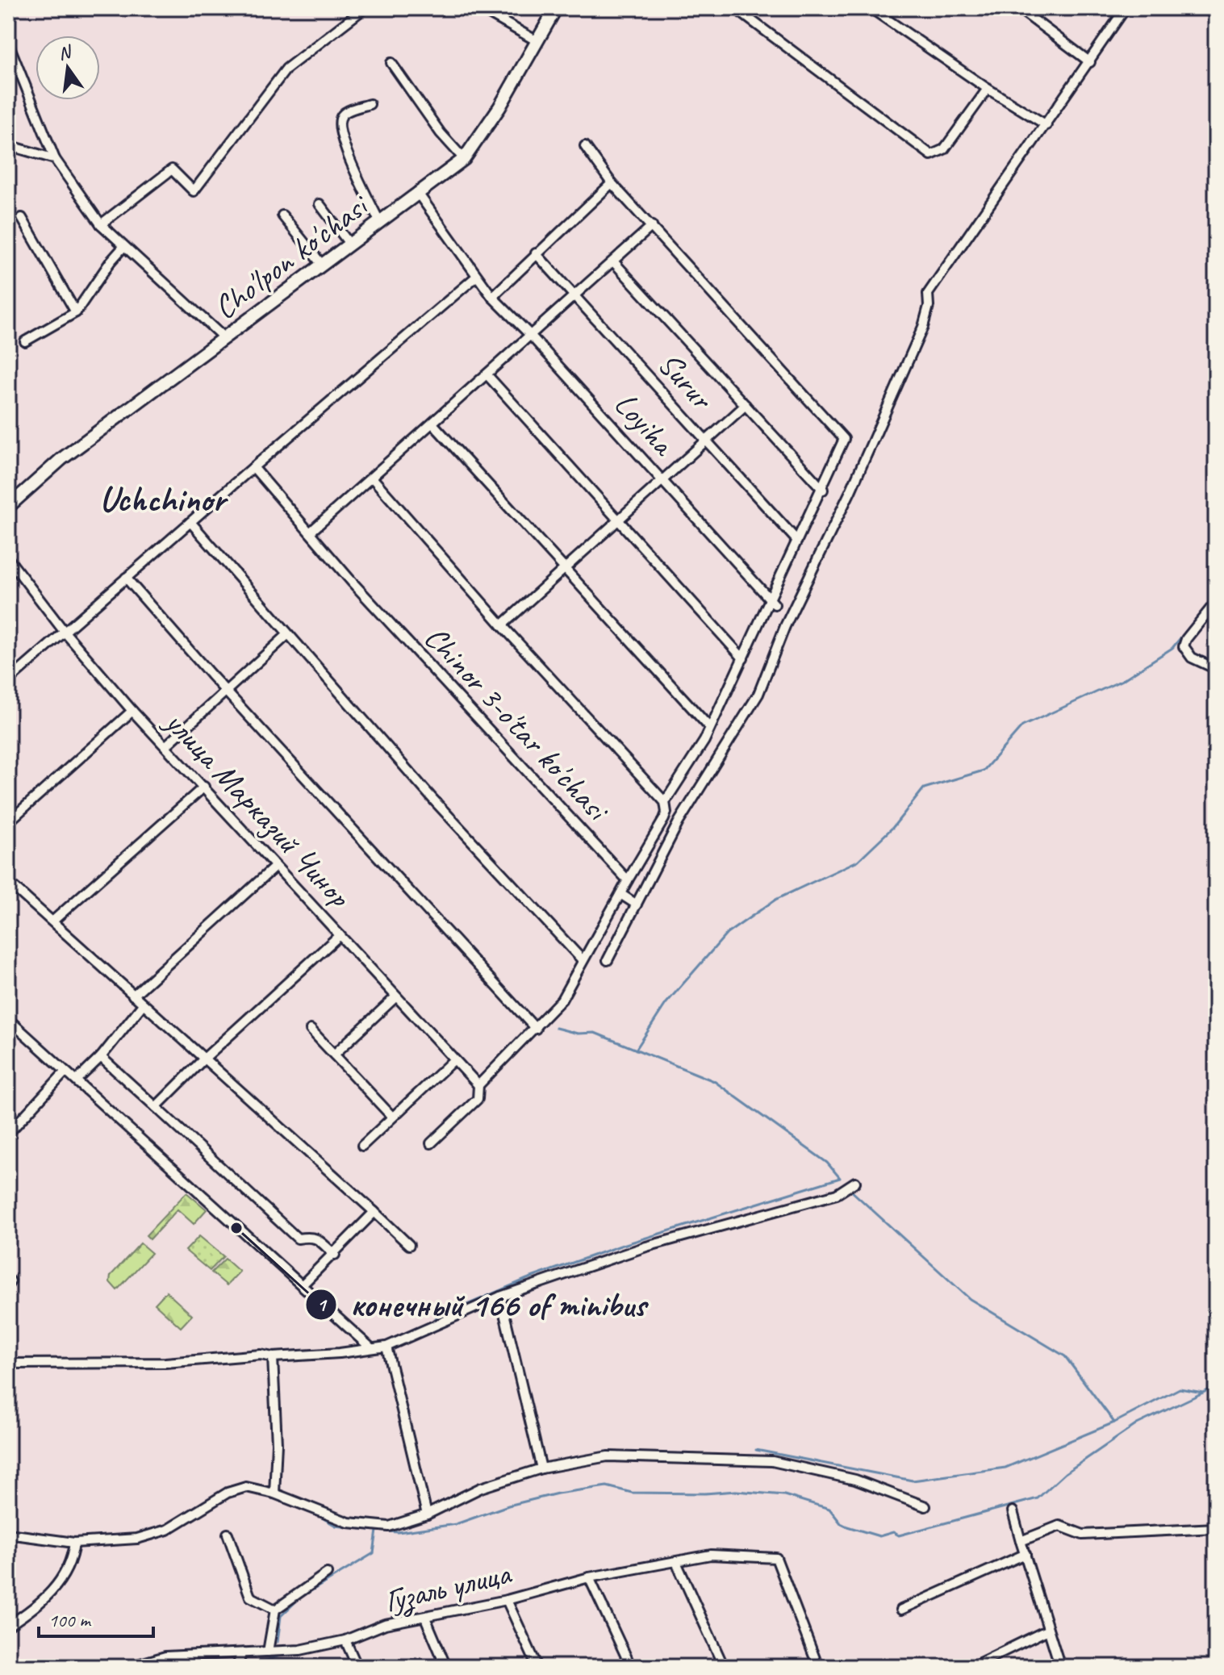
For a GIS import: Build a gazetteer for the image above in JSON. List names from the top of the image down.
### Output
{
  "streets": {
    "main road": ["Cho'lpon ko'chasi"],
    "street": [
      "Surur",
      "Loyiha",
      "Chinor 3-o'tar ko'chasi",
      "улица Марказий Чинор",
      "Гузаль улица"
    ]
  },
  "crossings": [
    ["Cho'lpon ko'chasi", "Loyiha"]
  ],
  "districts": ["Uchchinor"],
  "places": ["конечный 166 of minibus"],
  "scale_bar": "100 m",
  "north": "top"
}
